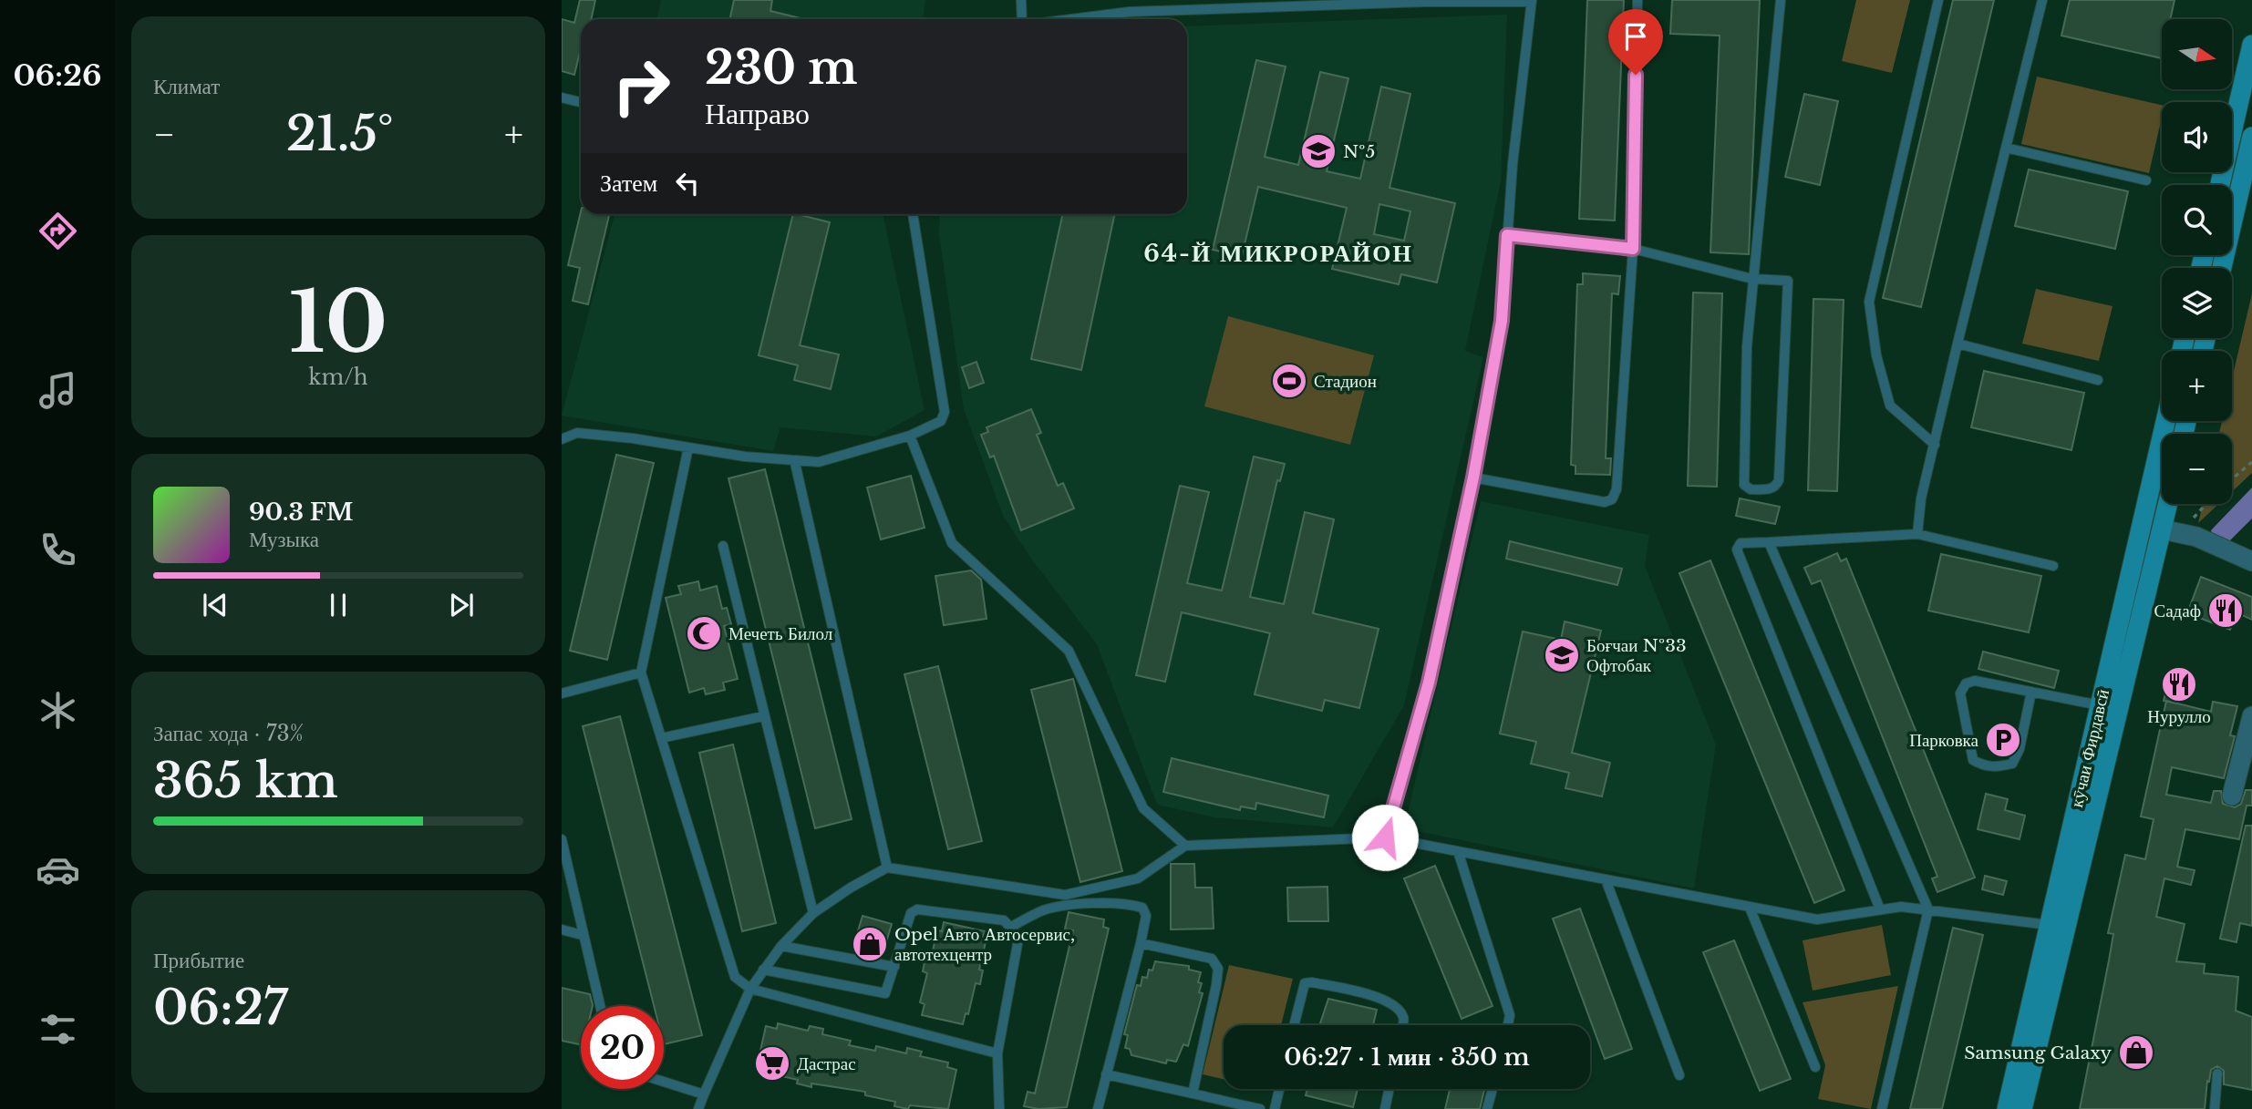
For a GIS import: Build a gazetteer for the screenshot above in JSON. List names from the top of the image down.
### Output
{
  "streets": {
    "street": ["кӯчаи Фирдавсӣ"]
  },
  "districts": ["64-Й МИКРОРАЙОН"],
  "places": {
    "school or university": ["№5", "Боғчаи №33 Офтобак"],
    "sports": ["Стадион"],
    "restaurant": ["Садаф", "Нурулло"],
    "mosque": ["Мечеть Билол"],
    "parking": ["Парковка"],
    "shop": ["Opel Авто Автосервис, автотехцентр", "Samsung Galaxy"],
    "supermarket": ["Дастрас"]
  },
  "north": "right",
  "page": {
    "tabs": "06:26",
    "tile": [
      "Климат",
      ["10", "km/h"],
      ["Запас хода · 73%", "365 km"],
      ["Прибытие", "06:27"]
    ],
    "map_buttons": ["+", "−"],
    "turn": ["230 m", "Направо"],
    "heat": ["−", "21.5°", "+"],
    "then": "Затем",
    "song": ["90.3 FM", "Музыка"],
    "limit": "20",
    "trip": "06:27 · 1 мин · 350 m"
  }
}
